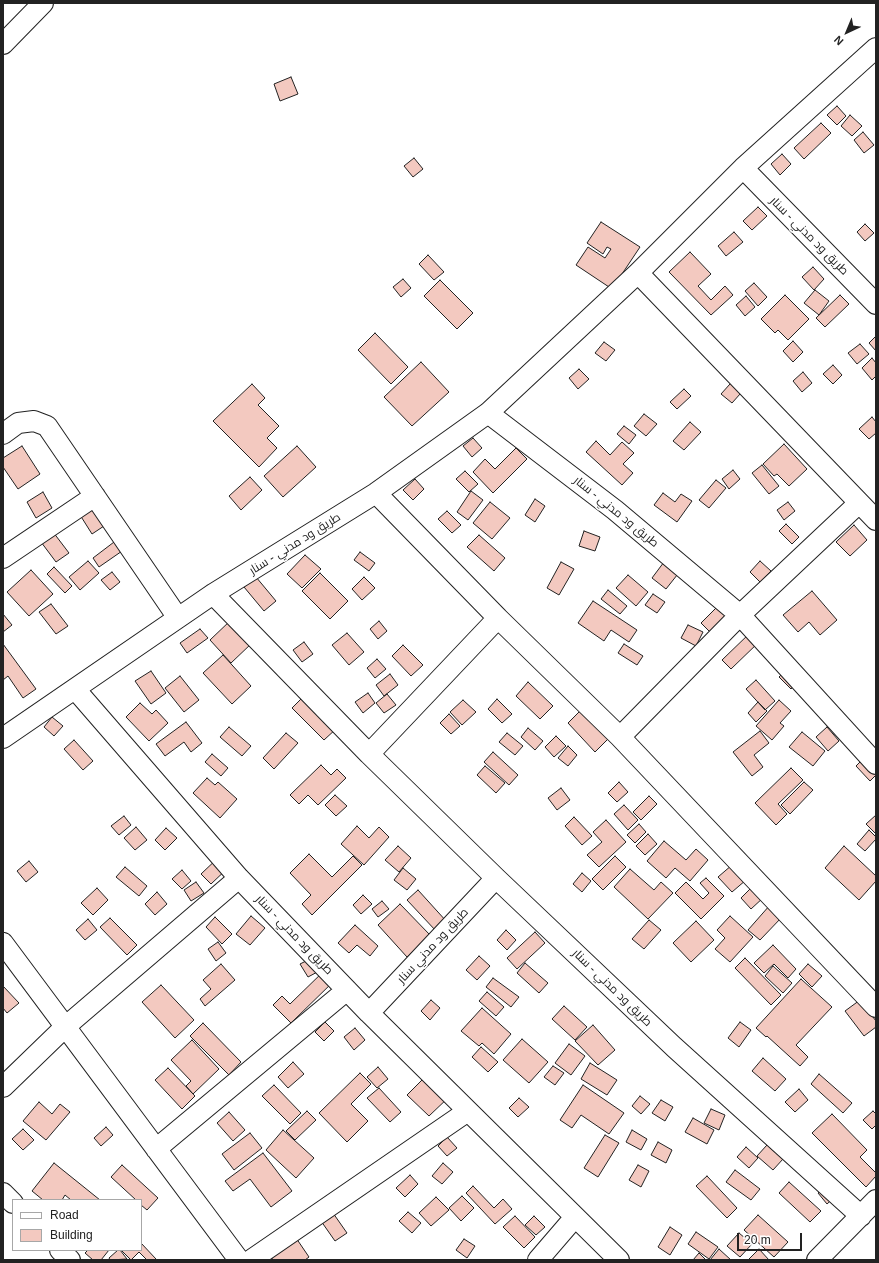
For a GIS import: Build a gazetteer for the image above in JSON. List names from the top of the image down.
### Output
{
  "streets": {
    "street": ["طريق ود مدني - سنار", "طريق ود مدني سنار"]
  },
  "crossings": [
    ["طريق ود مدني - سنار", "طريق ود مدني سنار"]
  ],
  "legend": ["Road", "Building"],
  "scale_bar": "20 m",
  "north": "bottom left"
}
